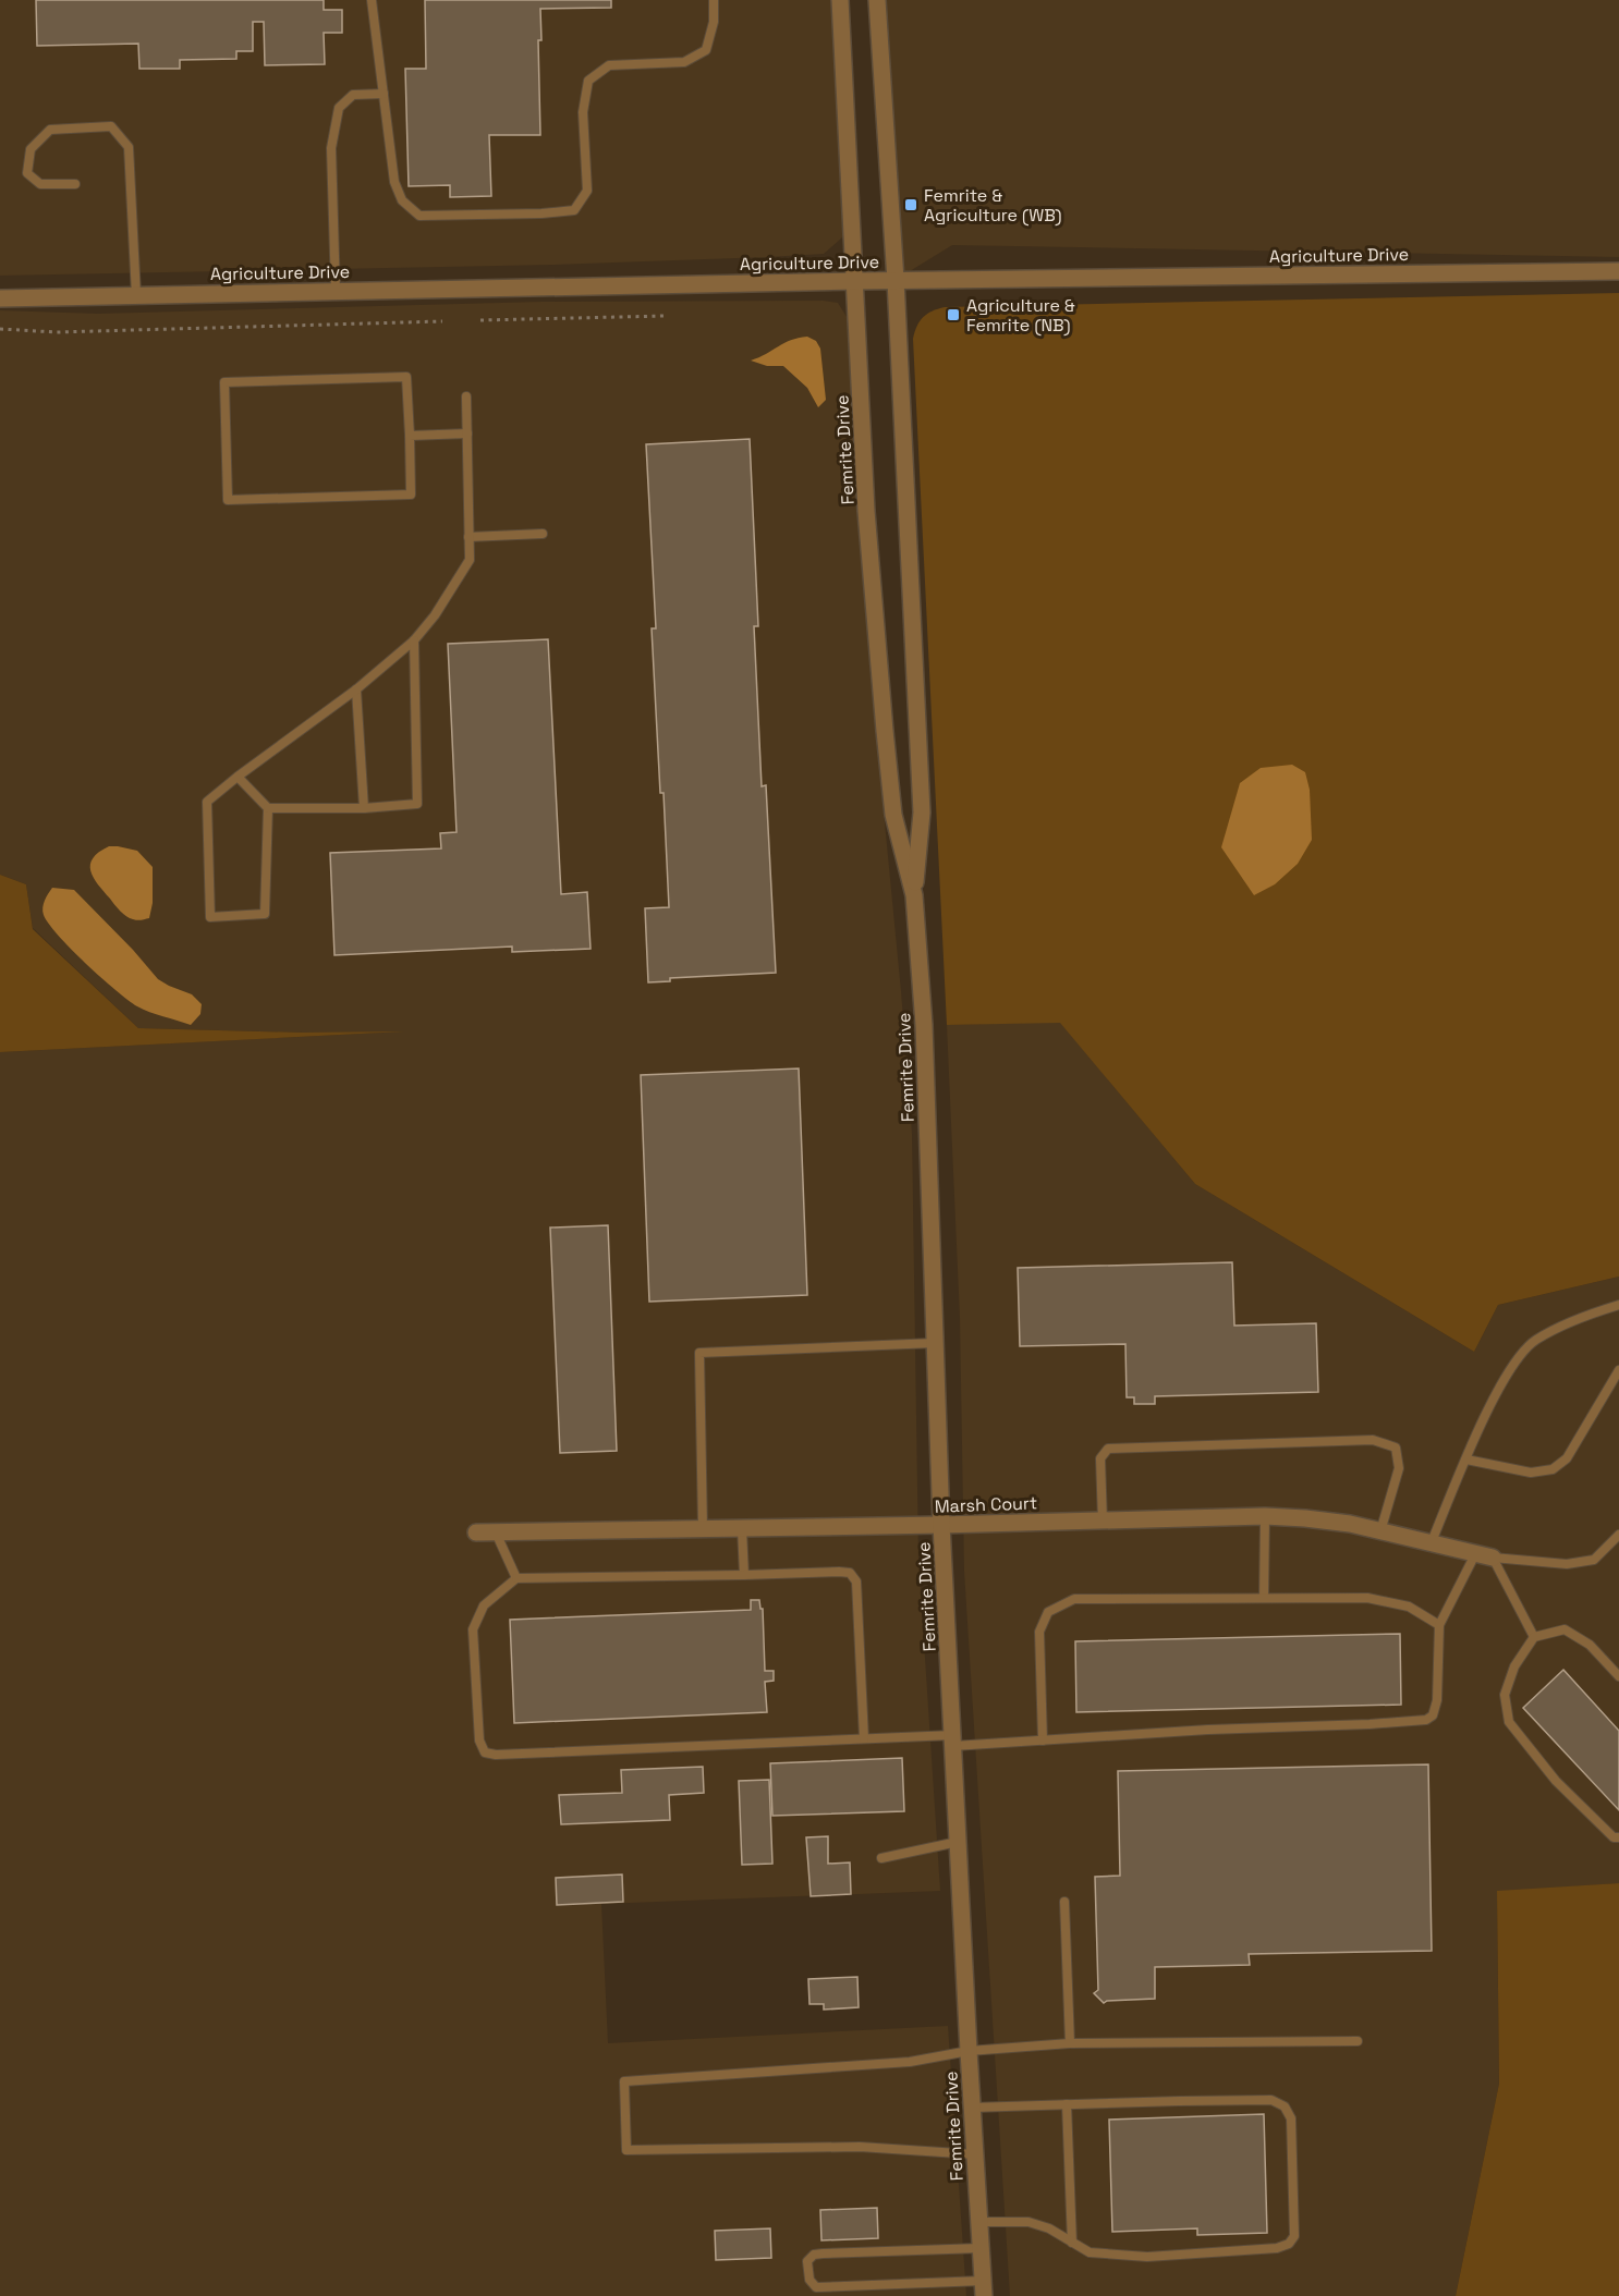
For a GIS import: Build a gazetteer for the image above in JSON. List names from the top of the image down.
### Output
{
  "streets": {
    "street": ["Agriculture Drive", "Femrite Drive", "Marsh Court"]
  },
  "crossings": [
    ["Agriculture Drive", "Femrite Drive"],
    ["Femrite Drive", "Marsh Court"]
  ],
  "places": {
    "transit": ["Femrite & Agriculture (WB)", "Agriculture & Femrite (NB)"]
  }
}
